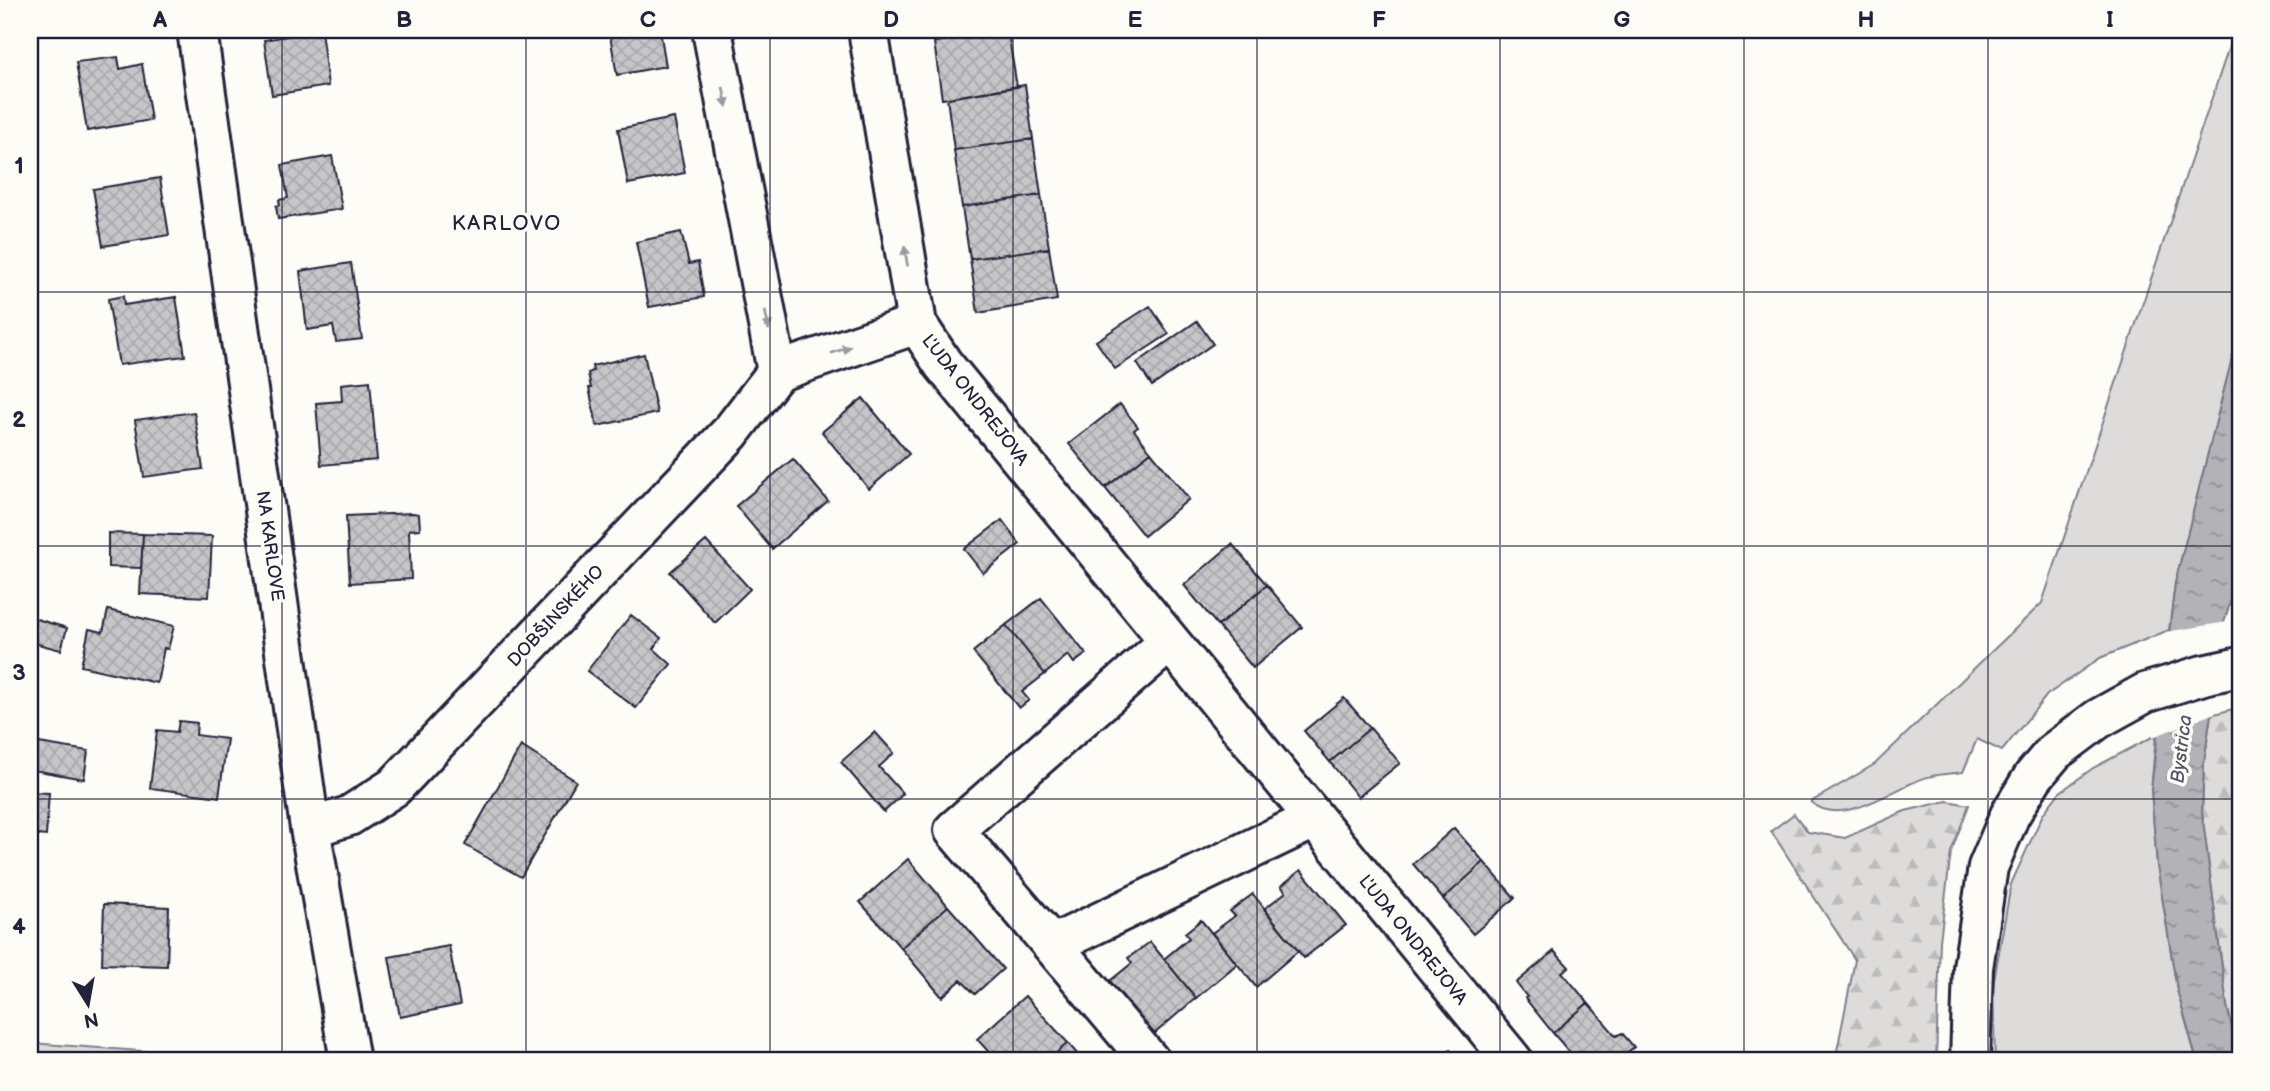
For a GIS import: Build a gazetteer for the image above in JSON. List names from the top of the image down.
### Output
{
  "streets": {
    "street": ["ĽUDA ONDREJOVA", "NA KARLOVE", "DOBŠINSKÉHO"]
  },
  "crossings": [
    ["NA KARLOVE", "DOBŠINSKÉHO"]
  ],
  "districts": ["KARLOVO"],
  "water": ["Bystrica"],
  "north": "bottom",
  "grid": {
    "columns": [
      "A",
      "B",
      "C",
      "D",
      "E",
      "F",
      "G",
      "H",
      "I"
    ],
    "rows": [
      "1",
      "2",
      "3",
      "4"
    ]
  }
}
